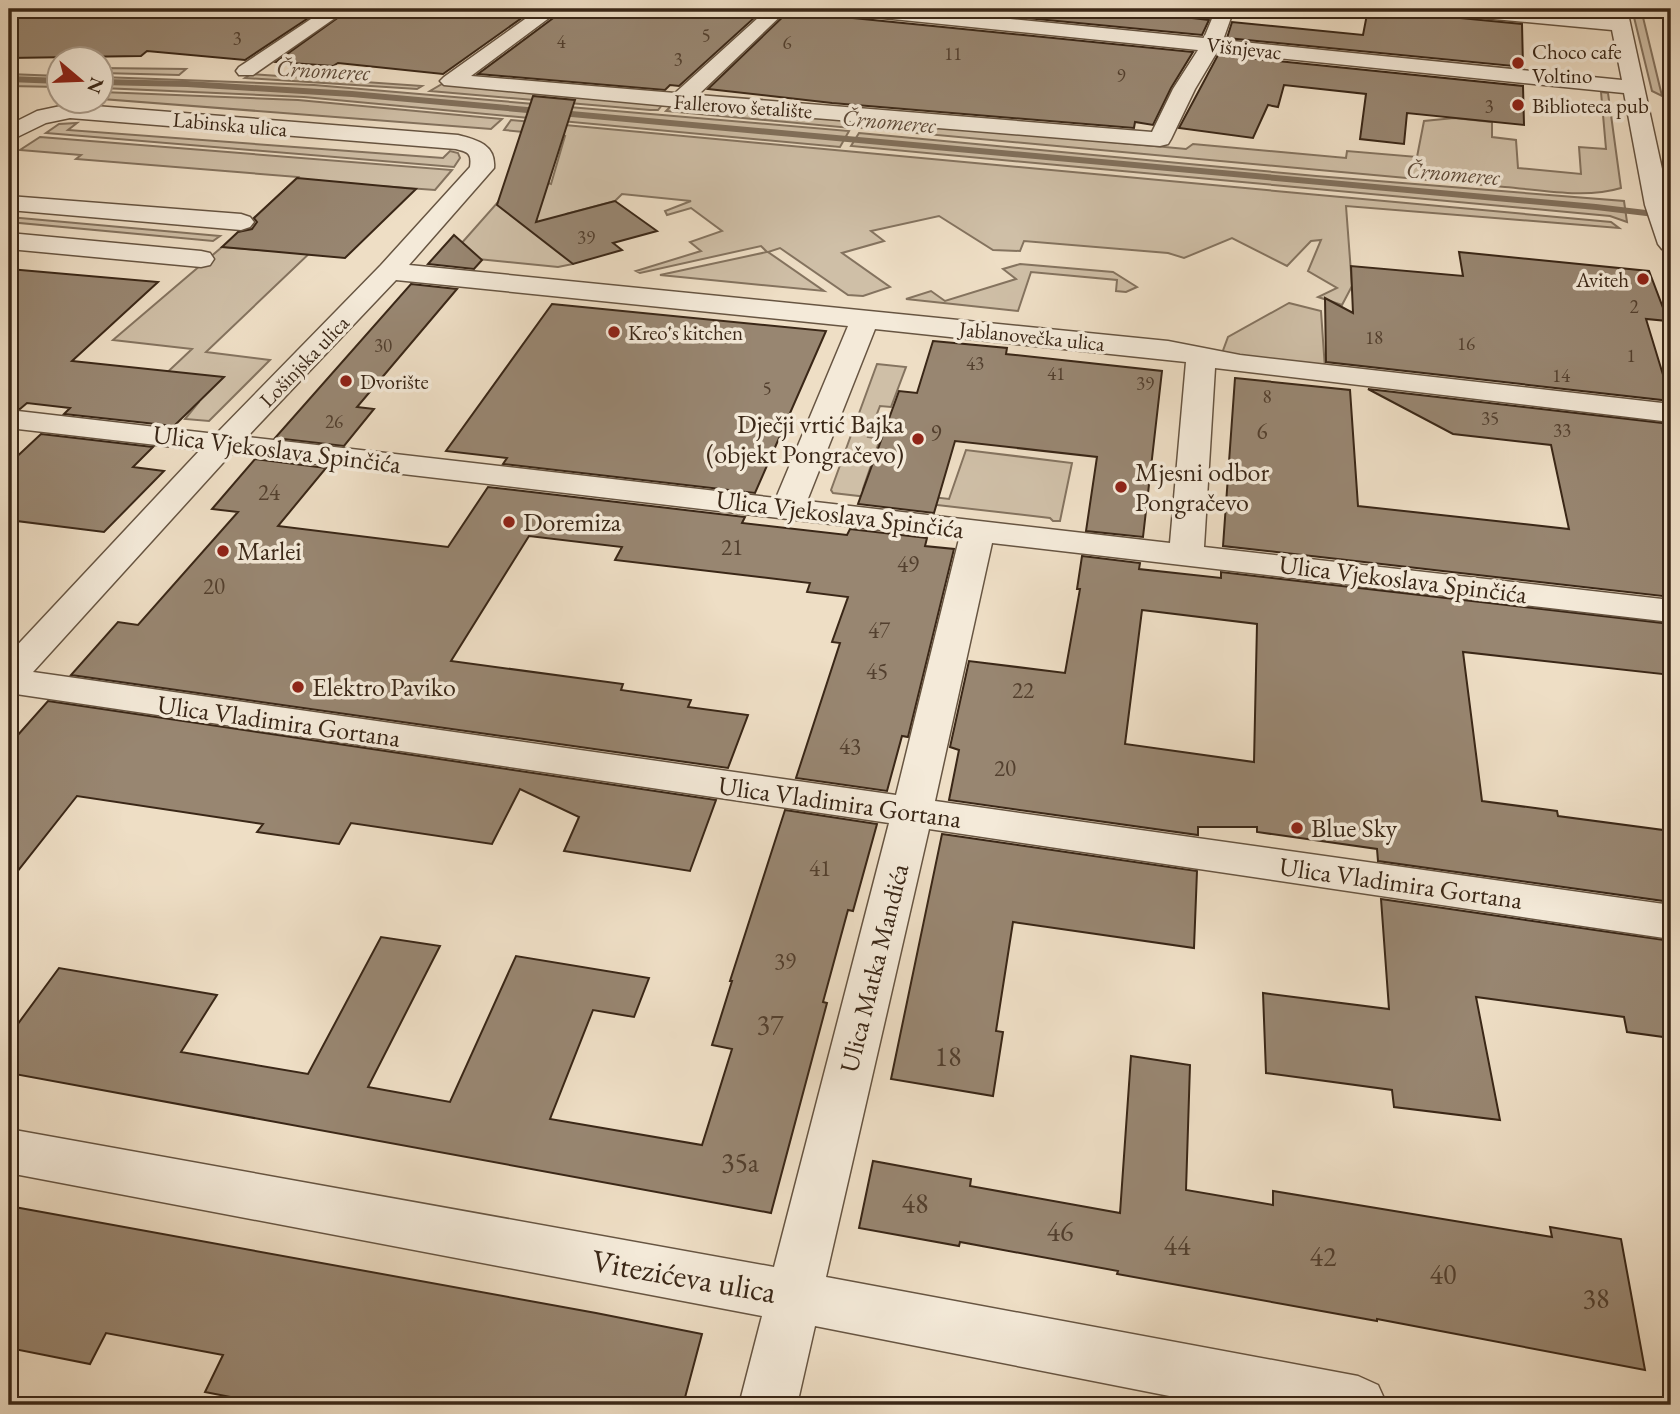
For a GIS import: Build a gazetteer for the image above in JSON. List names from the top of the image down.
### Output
{
  "streets": {
    "street": [
      "Višnjevac",
      "Fallerovo šetalište",
      "Labinska ulica",
      "Jablanovečka ulica",
      "Lošinjska ulica",
      "Ulica Vjekoslava Spinčića",
      "Ulica Vladimira Gortana",
      "Ulica Matka Mandića",
      "Vitezićeva ulica"
    ]
  },
  "crossings": [
    ["Višnjevac", "Fallerovo šetalište"],
    ["Labinska ulica", "Lošinjska ulica"],
    ["Jablanovečka ulica", "Lošinjska ulica"],
    ["Lošinjska ulica", "Ulica Vjekoslava Spinčića"],
    ["Ulica Vjekoslava Spinčića", "Ulica Matka Mandića"],
    ["Ulica Vladimira Gortana", "Ulica Matka Mandića"],
    ["Ulica Matka Mandića", "Vitezićeva ulica"]
  ],
  "water": ["Črnomerec"],
  "places": [
    "Choco cafe Voltino",
    "Biblioteca pub",
    "Aviteh",
    "Kreo's kitchen",
    "Dvorište",
    "Dječji vrtić Bajka (objekt Pongračevo)",
    "Mjesni odbor Pongračevo",
    "Doremiza",
    "Marlei",
    "Elektro Paviko",
    "Blue Sky"
  ],
  "house_numbers": [
    "5",
    "3",
    "4",
    "6",
    "11",
    "3",
    "9",
    "3",
    "39",
    "2",
    "18",
    "16",
    "30",
    "1",
    "43",
    "41",
    "14",
    "39",
    "5",
    "8",
    "35",
    "26",
    "33",
    "6",
    "9",
    "24",
    "21",
    "49",
    "20",
    "47",
    "45",
    "22",
    "43",
    "20",
    "41",
    "39",
    "37",
    "18",
    "35a",
    "48",
    "46",
    "44",
    "42",
    "40",
    "38"
  ],
  "north": "right"
}
